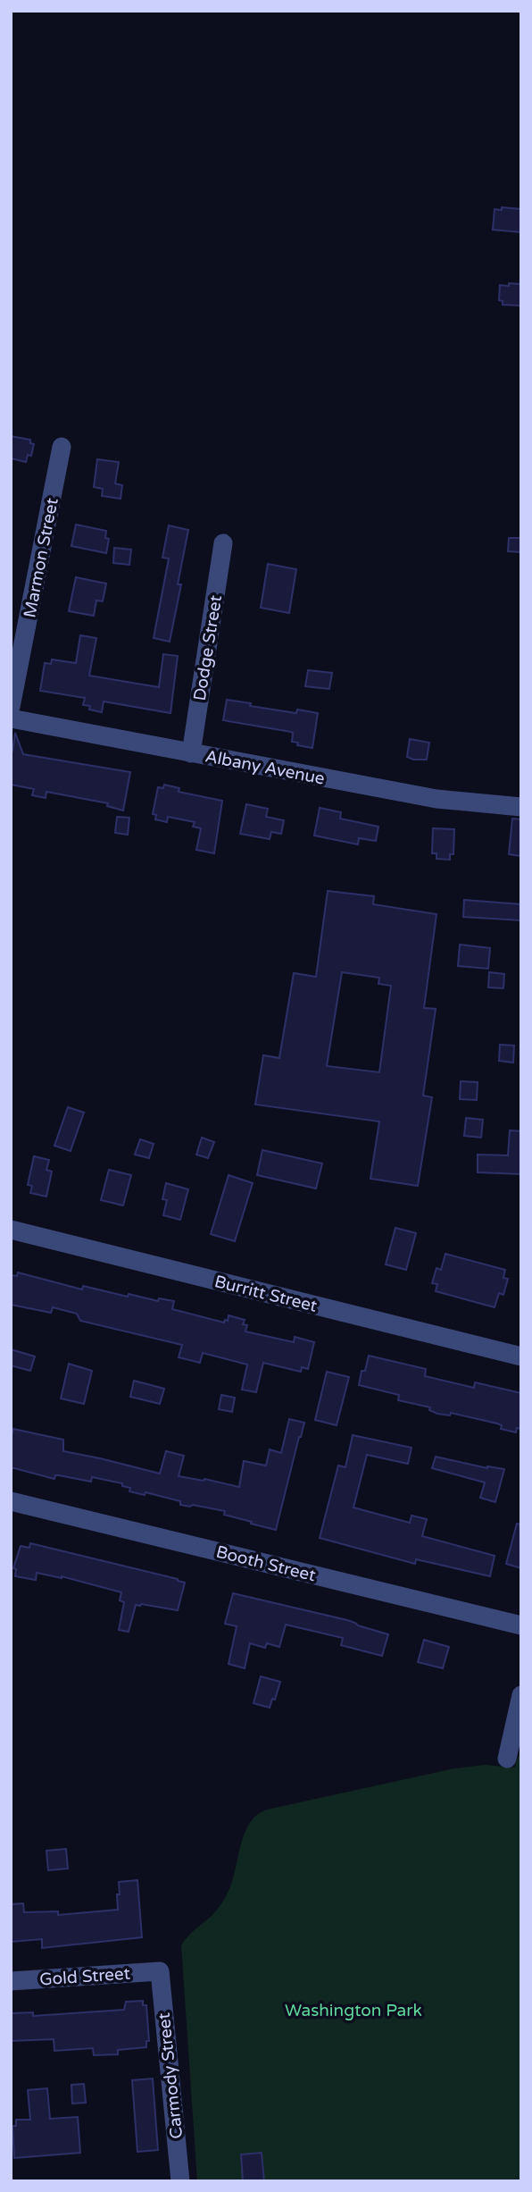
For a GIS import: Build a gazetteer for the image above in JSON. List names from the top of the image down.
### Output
{
  "streets": {
    "street": [
      "Marmon Street",
      "Dodge Street",
      "Albany Avenue",
      "Burritt Street",
      "Booth Street",
      "Gold Street",
      "Carmody Street"
    ]
  },
  "crossings": [
    ["Dodge Street", "Albany Avenue"],
    ["Gold Street", "Carmody Street"]
  ],
  "parks": ["Washington Park"]
}
